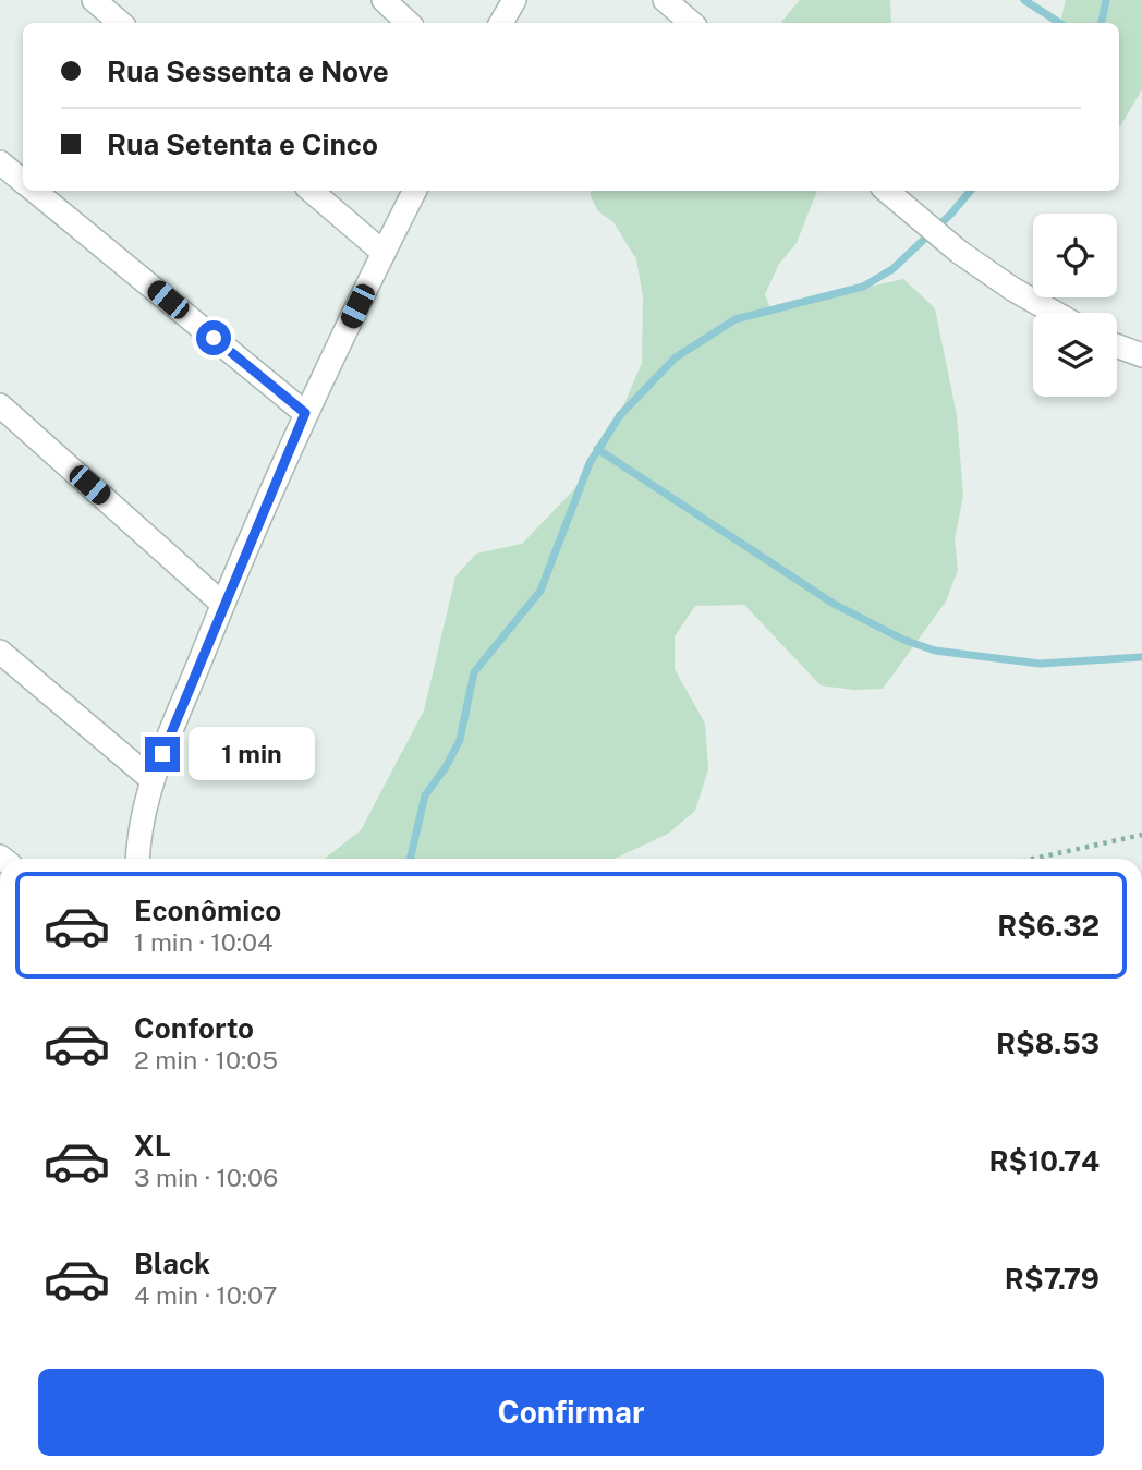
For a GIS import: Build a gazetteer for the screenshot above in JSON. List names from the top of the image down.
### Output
{
  "page": {
    "banner": ["Rua Sessenta e Nove", "Rua Setenta e Cinco"],
    "bubble": "1 min",
    "list": [
      {
        "name": "Econômico",
        "note": "1 min · 10:04",
        "value": "R$6.32"
      },
      {
        "name": "Conforto",
        "note": "2 min · 10:05",
        "value": "R$8.53"
      },
      {
        "name": "XL",
        "note": "3 min · 10:06",
        "value": "R$10.74"
      },
      {
        "name": "Black",
        "note": "4 min · 10:07",
        "value": "R$7.79"
      }
    ],
    "buttons": "Confirmar"
  }
}
